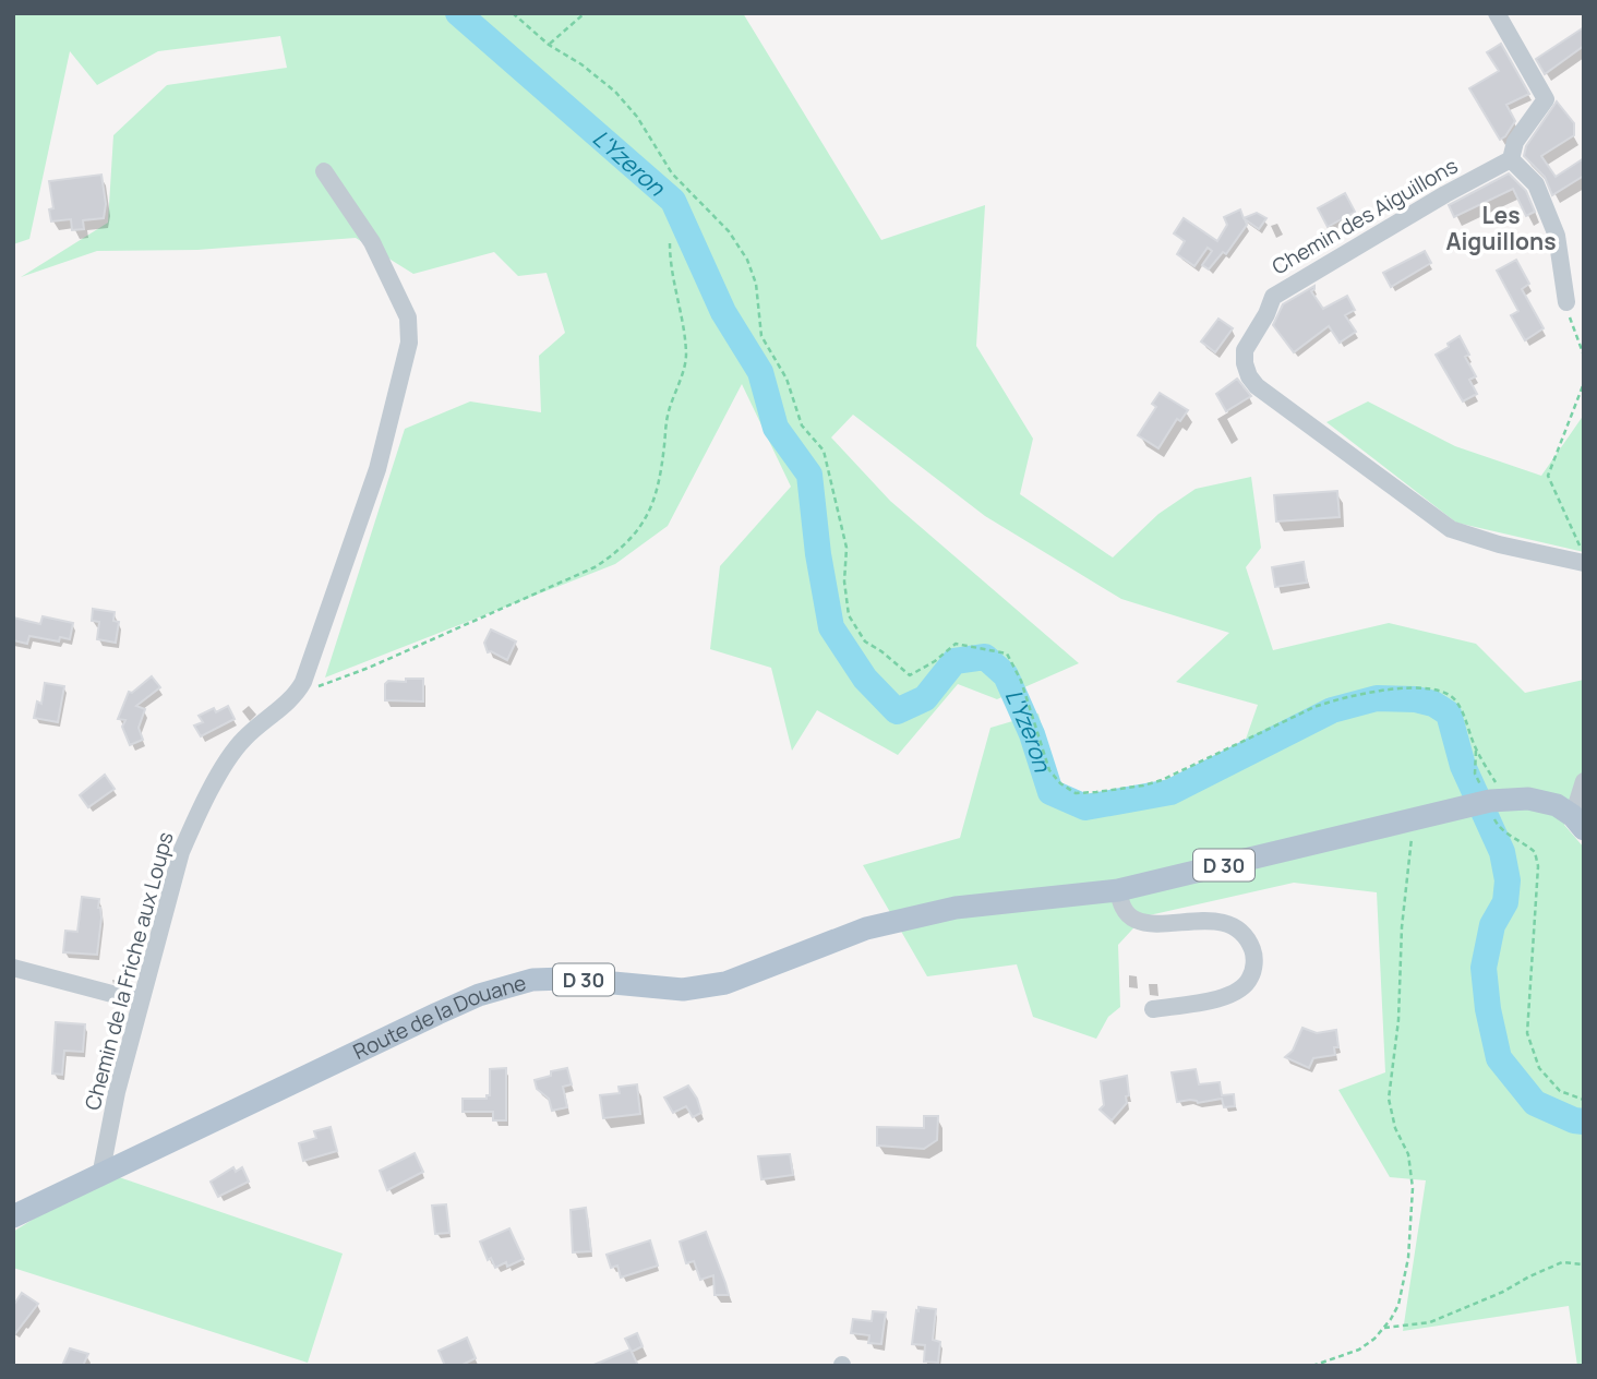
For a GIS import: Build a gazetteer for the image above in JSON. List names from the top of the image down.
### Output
{
  "streets": {
    "main road": ["D 30", "Route de la Douane"],
    "street": ["Chemin des Aiguillons", "Chemin de la Friche aux Loups"]
  },
  "crossings": [
    ["Chemin de la Friche aux Loups", "Route de la Douane"]
  ],
  "districts": ["Les Aiguillons"],
  "water": ["L'Yzeron"]
}
